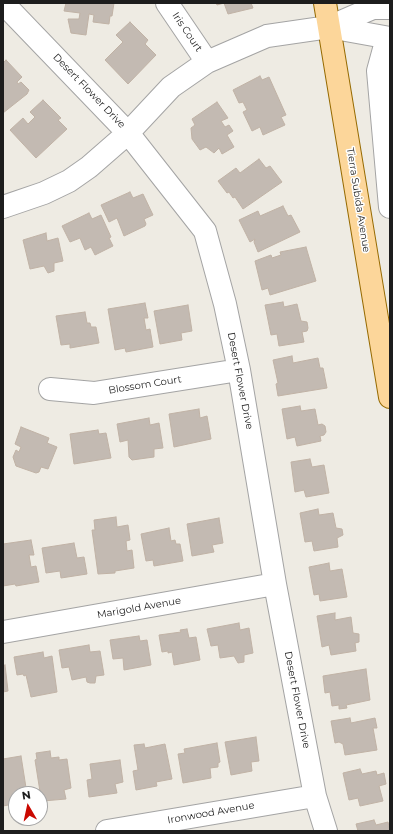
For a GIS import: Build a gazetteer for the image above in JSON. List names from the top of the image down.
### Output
{
  "streets": {
    "main road": ["Tierra Subida Avenue"],
    "street": [
      "Iris Court",
      "Desert Flower Drive",
      "Blossom Court",
      "Marigold Avenue",
      "Ironwood Avenue"
    ]
  },
  "crossings": [
    ["Desert Flower Drive", "Blossom Court"],
    ["Desert Flower Drive", "Marigold Avenue"],
    ["Desert Flower Drive", "Ironwood Avenue"]
  ],
  "north": "top"
}
